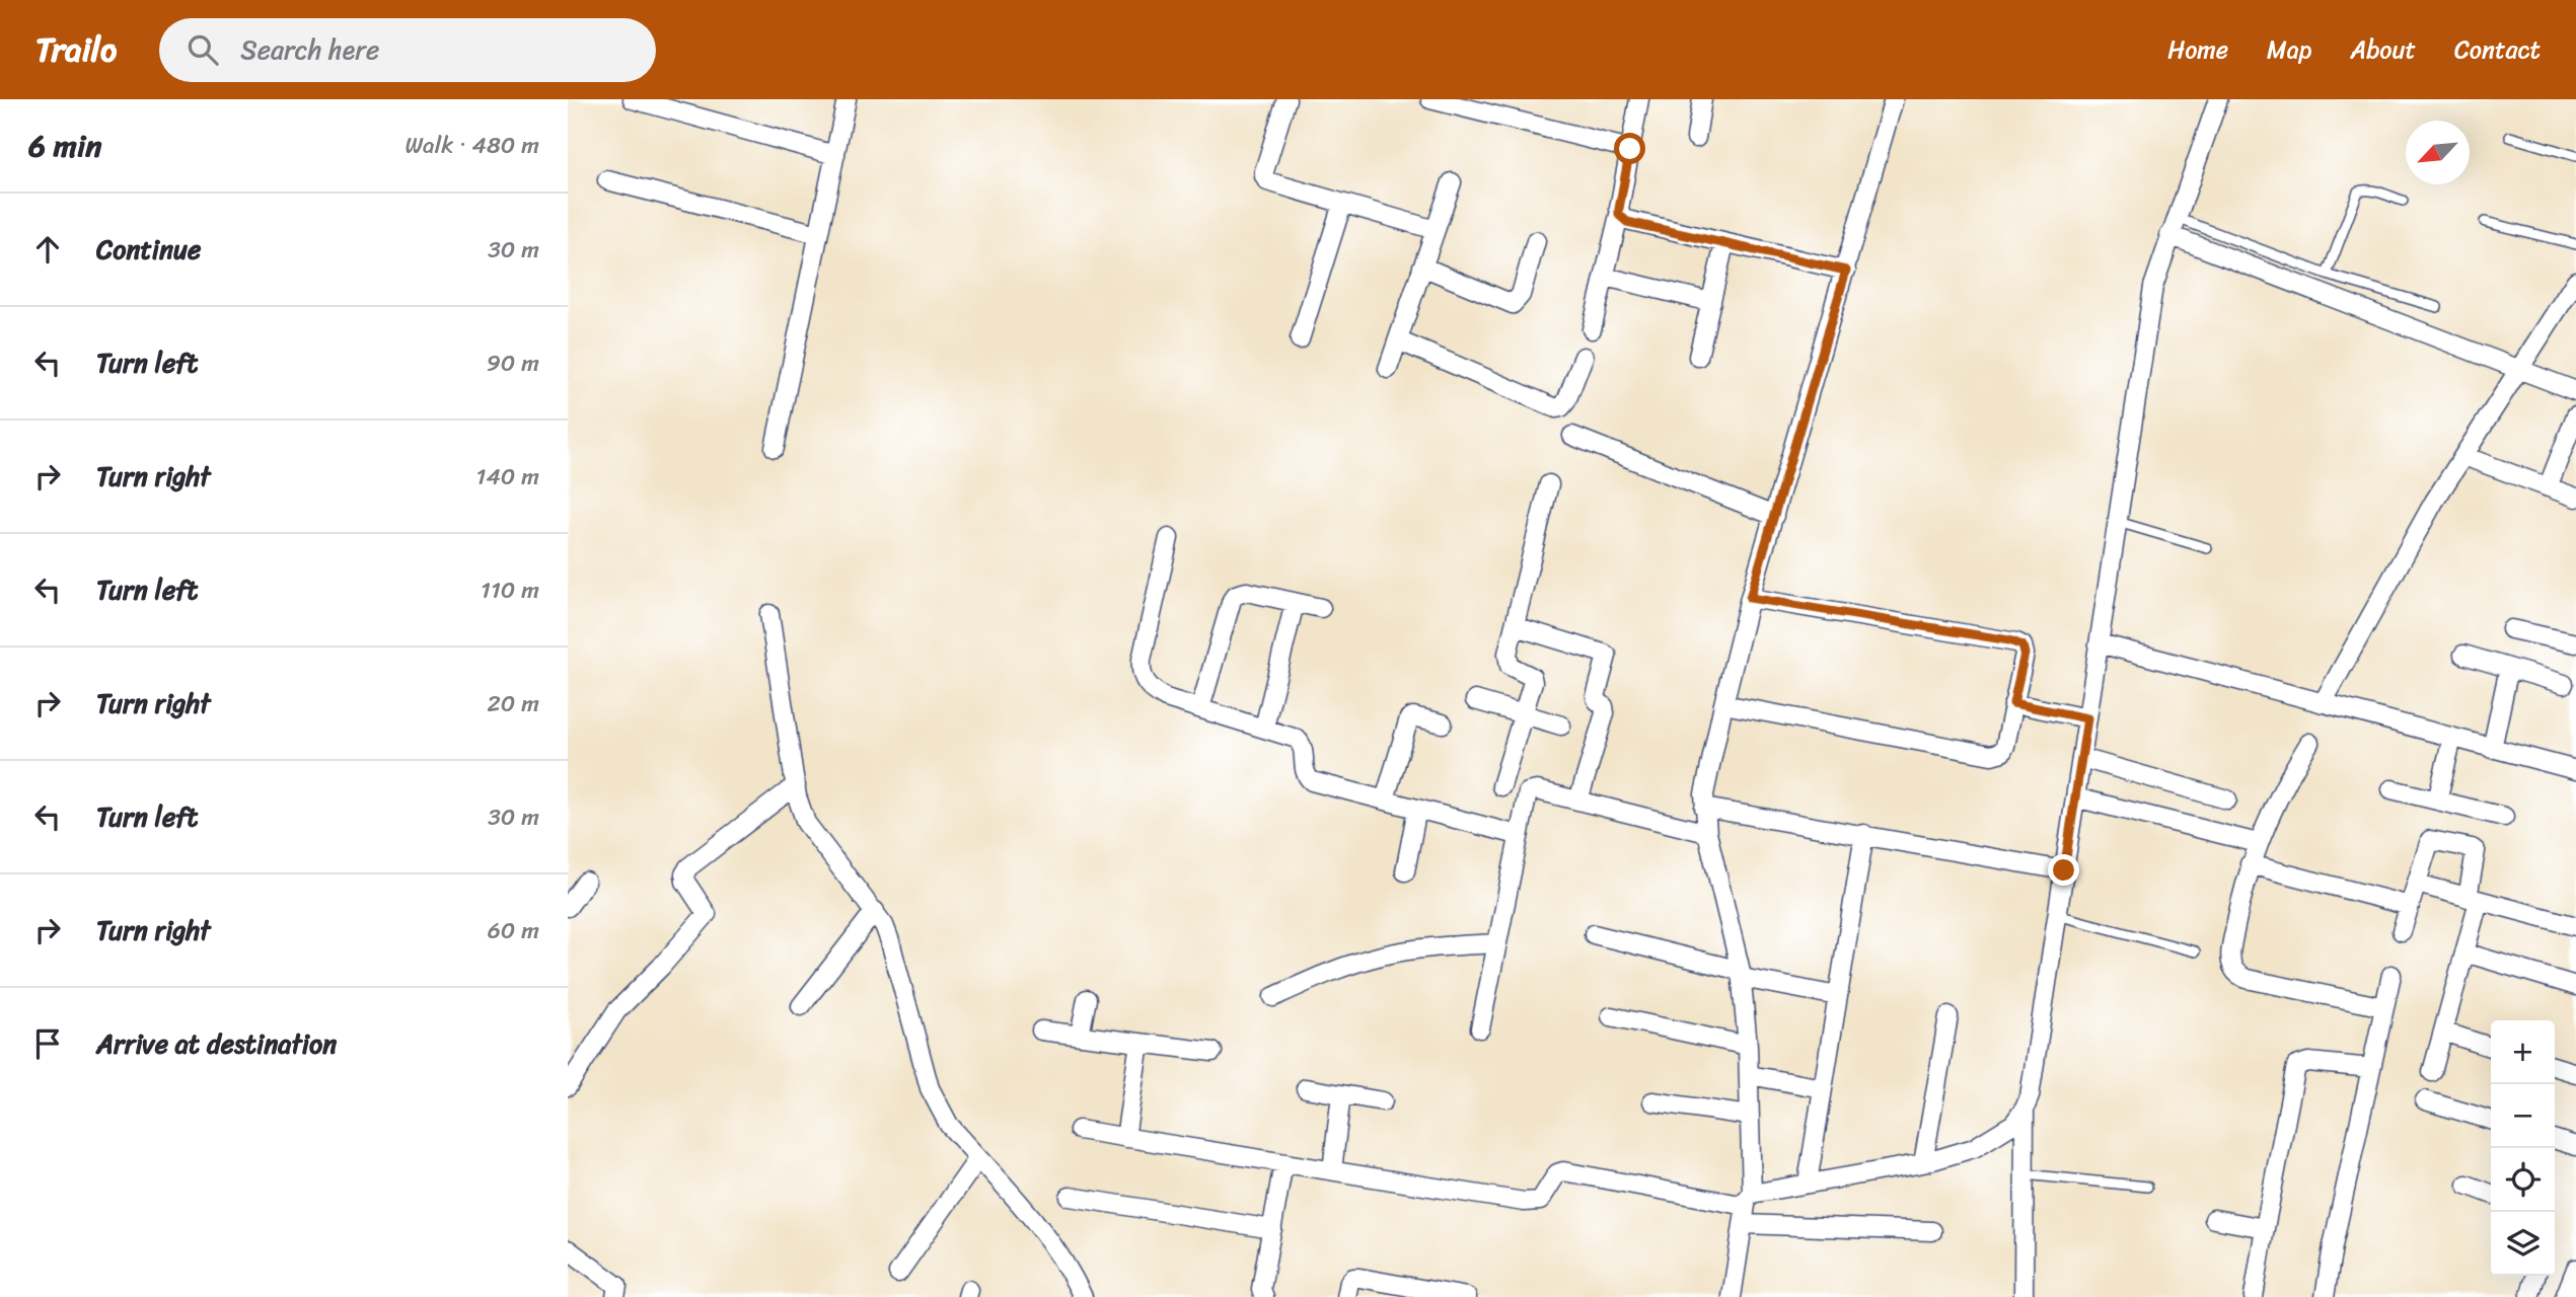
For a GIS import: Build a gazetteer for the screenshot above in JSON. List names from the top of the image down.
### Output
{
  "north": "bottom left",
  "page": {
    "header": "Trailo",
    "search": "Search here",
    "nav": [
      "Home",
      "Map",
      "About",
      "Contact"
    ],
    "heading": ["6 min", "Walk · 480 m"],
    "list": [
      ["Continue", "30 m"],
      ["Turn left", "90 m"],
      ["Turn right", "140 m"],
      ["Turn left", "110 m"],
      ["Turn right", "20 m"],
      ["Turn left", "30 m"],
      ["Turn right", "60 m"],
      "Arrive at destination"
    ],
    "map_buttons": ["+", "−"]
  }
}
